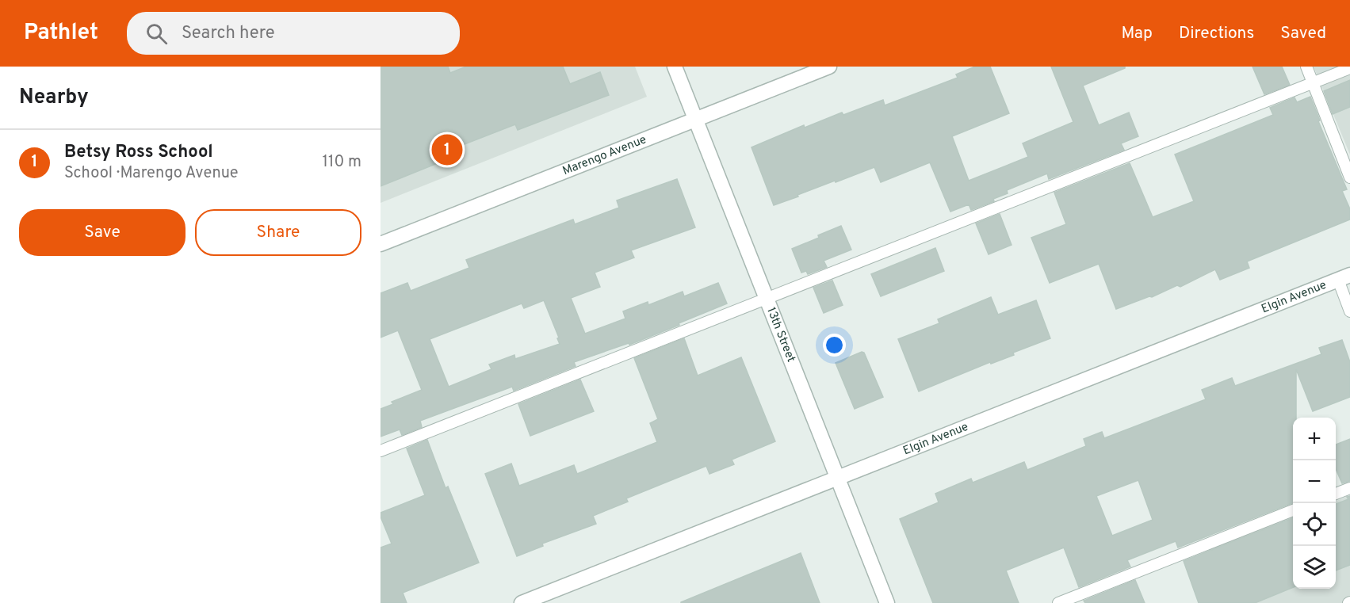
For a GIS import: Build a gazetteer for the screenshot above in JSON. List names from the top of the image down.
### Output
{
  "streets": {
    "street": ["Marengo Avenue", "Elgin Avenue", "13th Street"]
  },
  "crossings": [
    ["Marengo Avenue", "13th Street"],
    ["Elgin Avenue", "13th Street"]
  ],
  "page": {
    "header": "Pathlet",
    "search": "Search here",
    "nav": ["Map", "Directions", "Saved"],
    "heading": "Nearby",
    "list": [
      {
        "mark": "1",
        "name": "Betsy Ross School",
        "note": "School · Marengo Avenue",
        "value": "110 m"
      }
    ],
    "pins": "1",
    "buttons": ["Save", "Share"],
    "map_buttons": ["+", "−"]
  }
}
